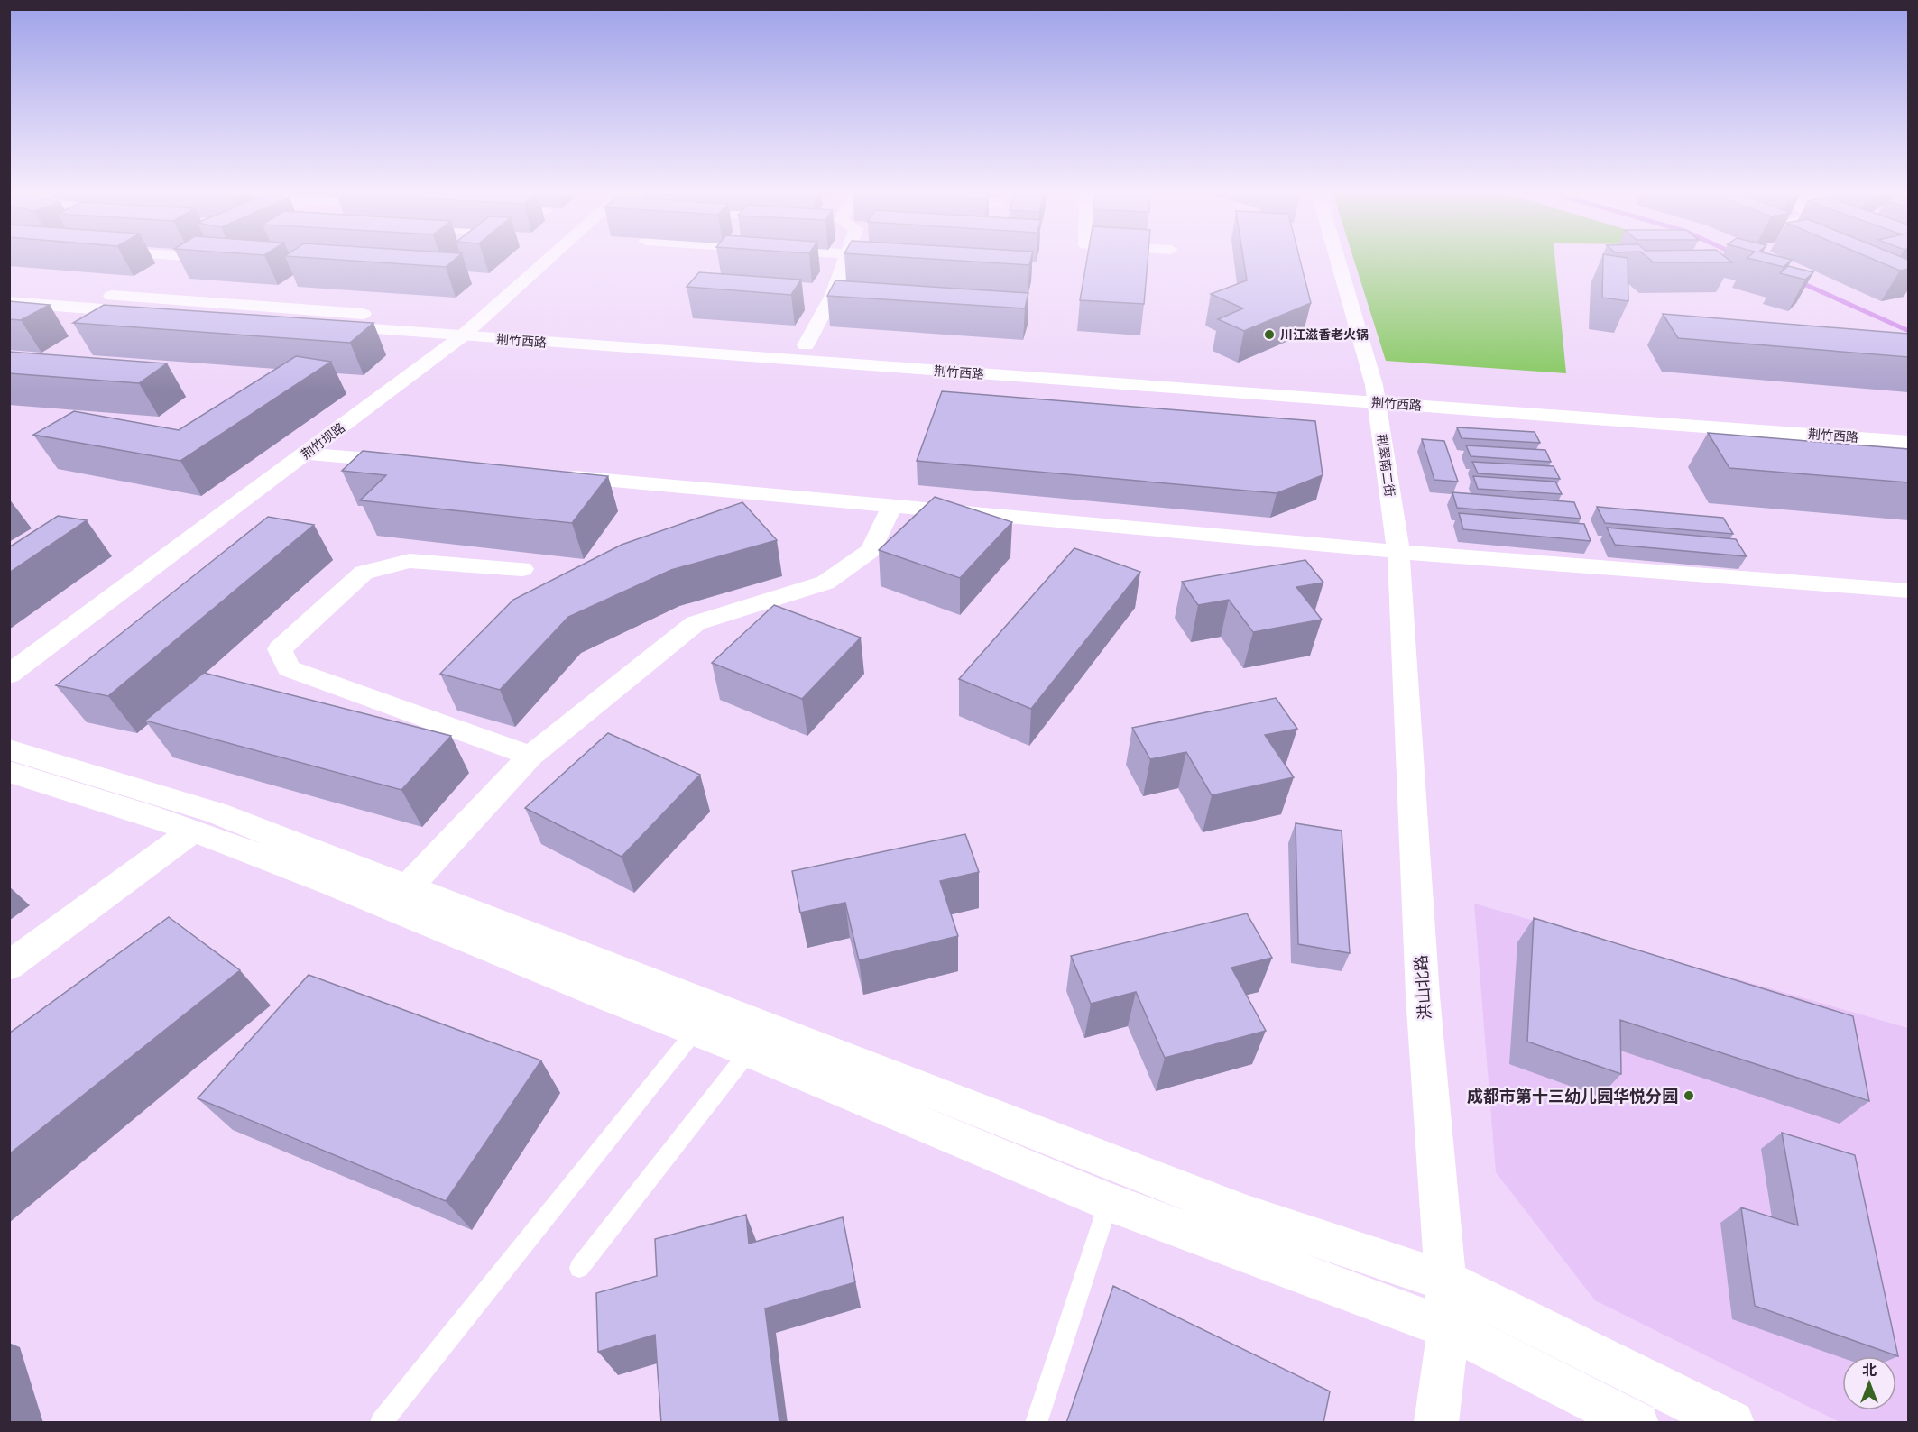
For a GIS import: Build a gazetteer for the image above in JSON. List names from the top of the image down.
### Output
{
  "streets": {
    "main road": ["荆竹西路"],
    "street": ["荆竹坝路", "荆翠南二街", "洪山北路"]
  },
  "crossings": [
    ["荆竹西路", "荆竹坝路"],
    ["荆竹西路", "荆翠南二街"],
    ["荆翠南二街", "洪山北路"]
  ],
  "places": ["川江滋香老火锅", "成都市第十三幼儿园华悦分园"],
  "north": "top"
}
